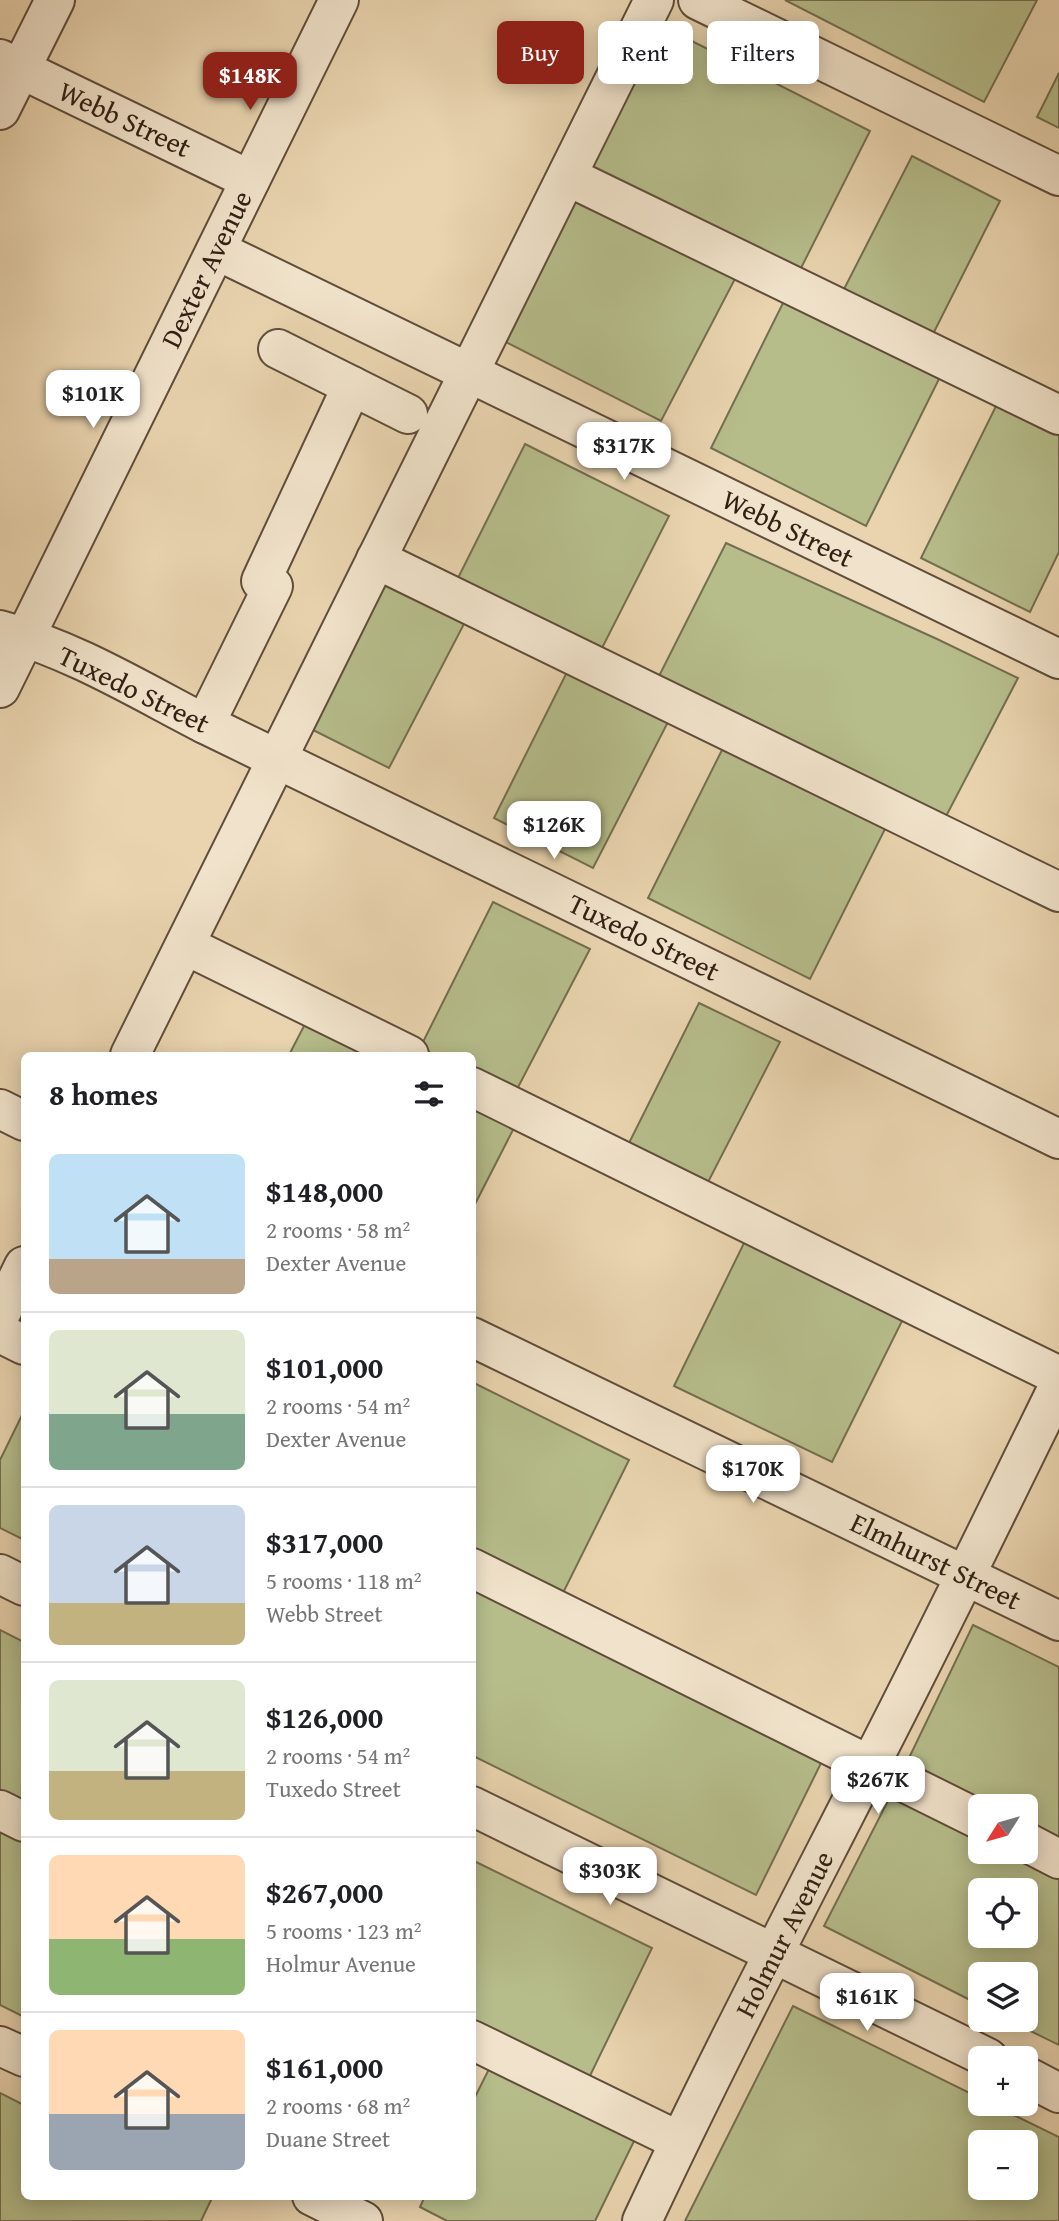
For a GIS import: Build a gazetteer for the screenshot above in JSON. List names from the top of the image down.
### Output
{
  "streets": {
    "street": [
      "Webb Street",
      "Dexter Avenue",
      "Tuxedo Street",
      "Elmhurst Street",
      "Holmur Avenue"
    ]
  },
  "crossings": [
    ["Webb Street", "Dexter Avenue"],
    ["Dexter Avenue", "Tuxedo Street"],
    ["Elmhurst Street", "Holmur Avenue"]
  ],
  "north": "bottom left",
  "page": {
    "chip": ["Buy", "Rent", "Filters"],
    "price": [
      "$148K",
      "$101K",
      "$317K",
      "$126K",
      "$170K",
      "$267K",
      "$303K",
      "$161K"
    ],
    "heading": "8 homes",
    "list": [
      {
        "name": "$148,000",
        "note": "2 rooms · 58 m² · Dexter Avenue"
      },
      {
        "name": "$101,000",
        "note": "2 rooms · 54 m² · Dexter Avenue"
      },
      {
        "name": "$317,000",
        "note": "5 rooms · 118 m² · Webb Street"
      },
      {
        "name": "$126,000",
        "note": "2 rooms · 54 m² · Tuxedo Street"
      },
      {
        "name": "$267,000",
        "note": "5 rooms · 123 m² · Holmur Avenue"
      },
      {
        "name": "$161,000",
        "note": "2 rooms · 68 m² · Duane Street"
      }
    ],
    "map_buttons": ["+", "−"]
  }
}
